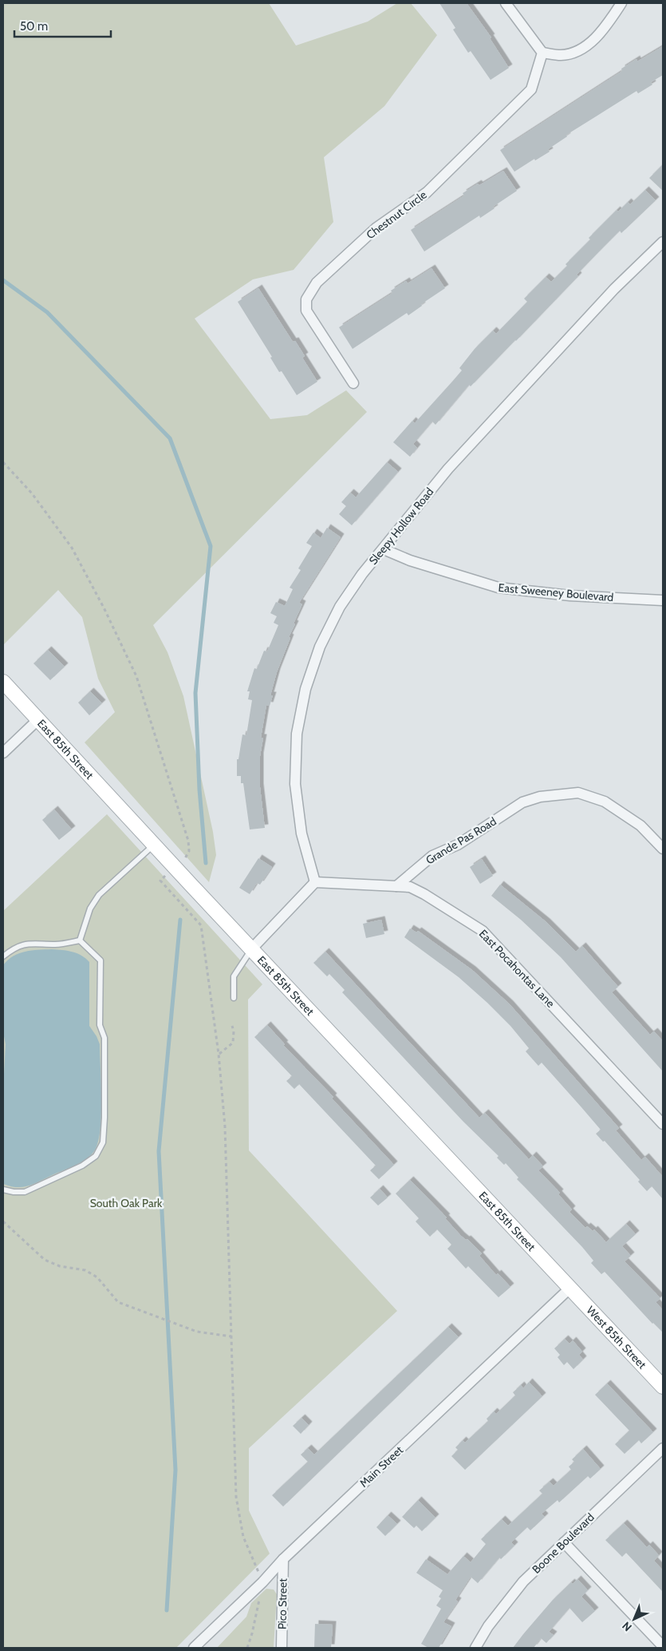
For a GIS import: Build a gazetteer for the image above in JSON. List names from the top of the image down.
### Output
{
  "streets": {
    "main road": ["East 85th Street", "West 85th Street"],
    "street": [
      "Chestnut Circle",
      "Sleepy Hollow Road",
      "East Sweeney Boulevard",
      "Grande Pas Road",
      "East Pocahontas Lane",
      "Main Street",
      "Boone Boulevard",
      "Pico Street"
    ]
  },
  "crossings": [
    ["Sleepy Hollow Road", "East Sweeney Boulevard"],
    ["East 85th Street", "West 85th Street"],
    ["East 85th Street", "Main Street"],
    ["Grande Pas Road", "East Pocahontas Lane"],
    ["West 85th Street", "Main Street"],
    ["Main Street", "Pico Street"]
  ],
  "parks": ["South Oak Park"],
  "scale_bar": "50 m",
  "north": "bottom left"
}
